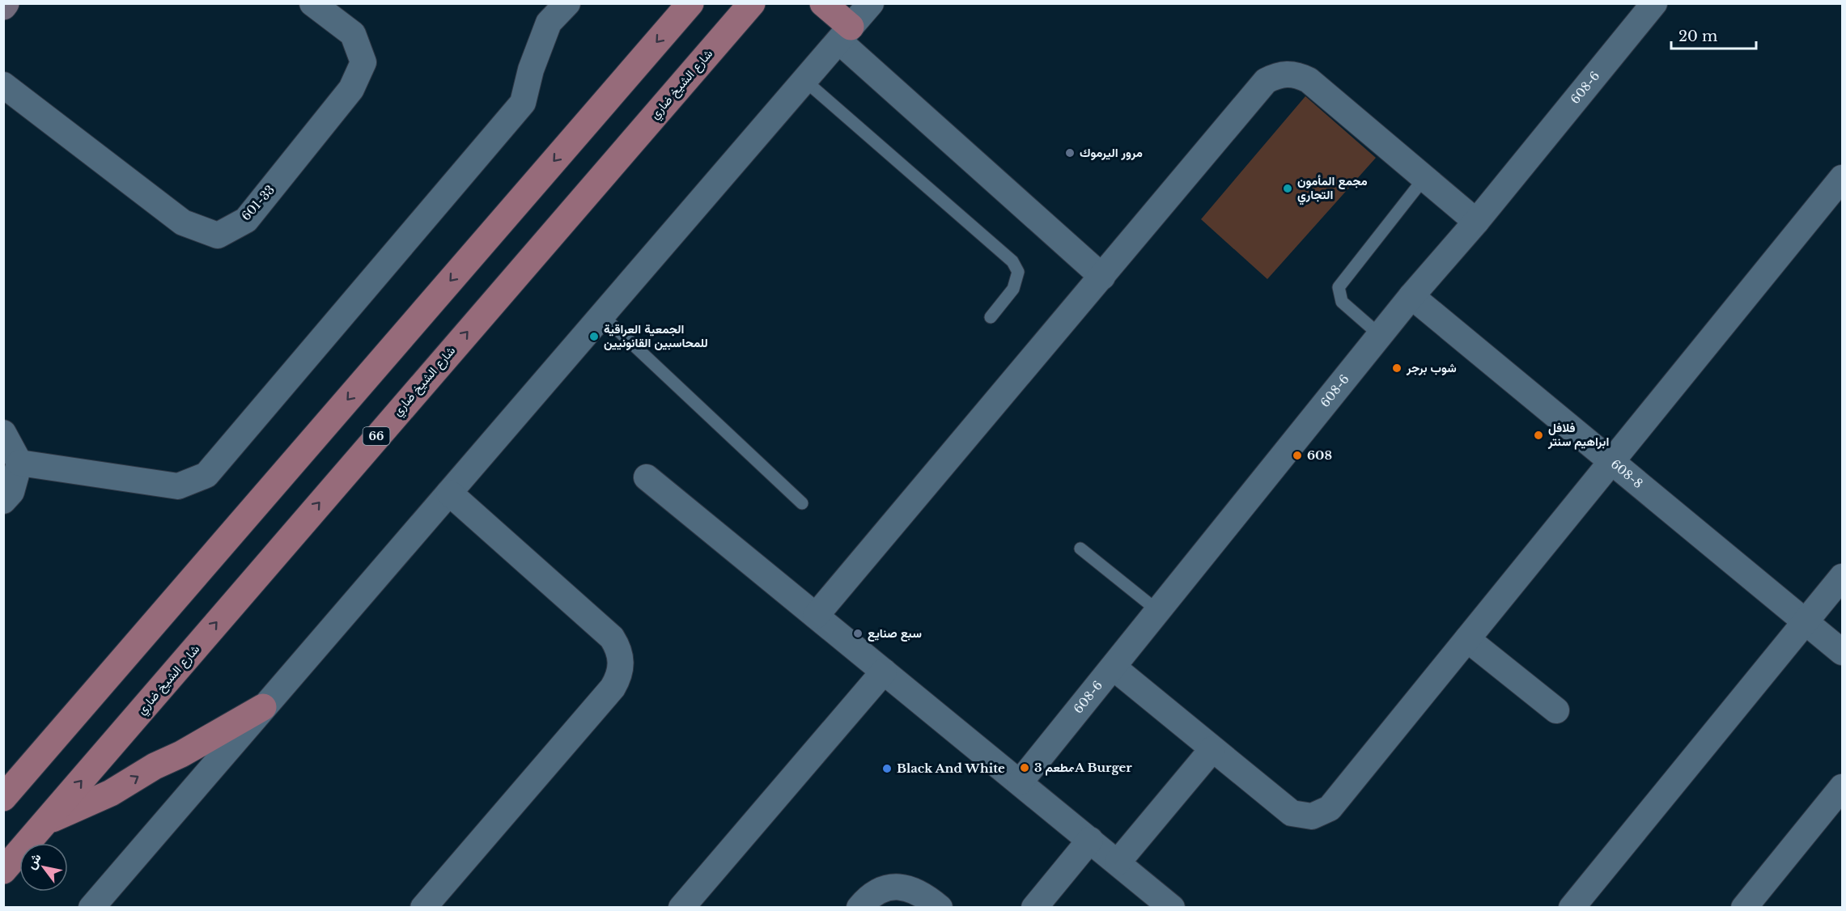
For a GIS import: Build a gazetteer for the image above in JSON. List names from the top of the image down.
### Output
{
  "streets": {
    "main road": ["شارع الشيخ ضاري", "66"],
    "street": ["608-6", "601-33", "608-8"]
  },
  "crossings": [
    ["608-6", "608-8"]
  ],
  "places": [
    "مرور اليرموك",
    "مجمع المأمون التجاري",
    "الجمعية العراقية للمحاسبين القانونيين",
    "شوب برجر",
    "فلافل ابراهيم سنتر",
    "608",
    "سبع صنايع",
    "مطعم 3A Burger",
    "Black And White"
  ],
  "scale_bar": "20 m",
  "north": "top left"
}
